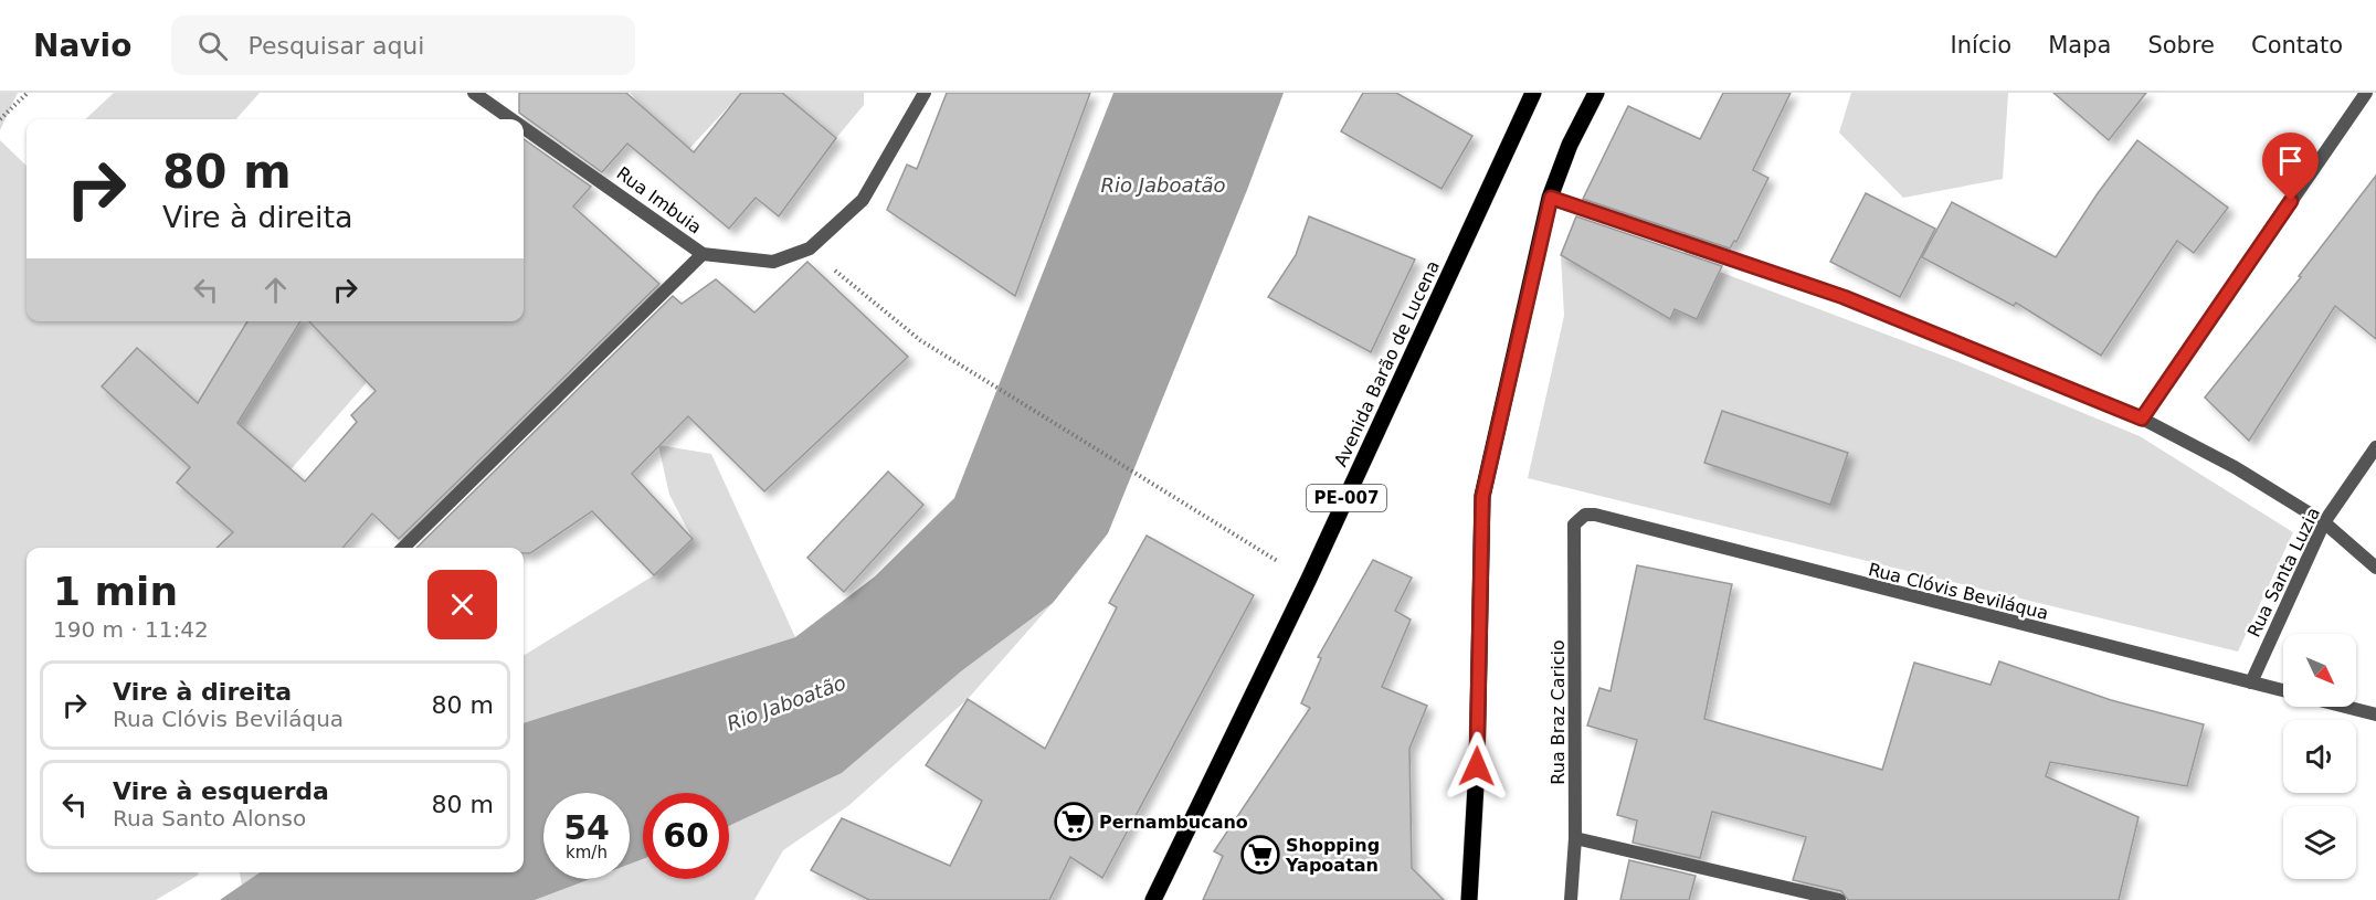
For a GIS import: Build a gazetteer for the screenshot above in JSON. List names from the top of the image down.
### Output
{
  "streets": {
    "main road": ["Avenida Barão de Lucena", "PE-007"],
    "street": [
      "Rua Imbuia",
      "Rua Santa Luzia",
      "Rua Clóvis Beviláqua",
      "Rua Braz Caricio"
    ]
  },
  "crossings": [
    ["Rua Santa Luzia", "Rua Clóvis Beviláqua"],
    ["Rua Clóvis Beviláqua", "Rua Braz Caricio"]
  ],
  "water": ["Rio Jaboatão"],
  "places": {
    "supermarket": ["Pernambucano", "Shopping Yapoatan"]
  },
  "north": "bottom right",
  "page": {
    "header": "Navio",
    "search": "Pesquisar aqui",
    "nav": [
      "Início",
      "Mapa",
      "Sobre",
      "Contato"
    ],
    "turn": ["80 m", "Vire à direita"],
    "heading": ["1 min", "190 m · 11:42"],
    "list": [
      {
        "name": "Vire à direita",
        "note": "Rua Clóvis Beviláqua",
        "value": "80 m"
      },
      {
        "name": "Vire à esquerda",
        "note": "Rua Santo Alonso",
        "value": "80 m"
      }
    ],
    "speed": "54 km/h",
    "limit": "60"
  }
}
